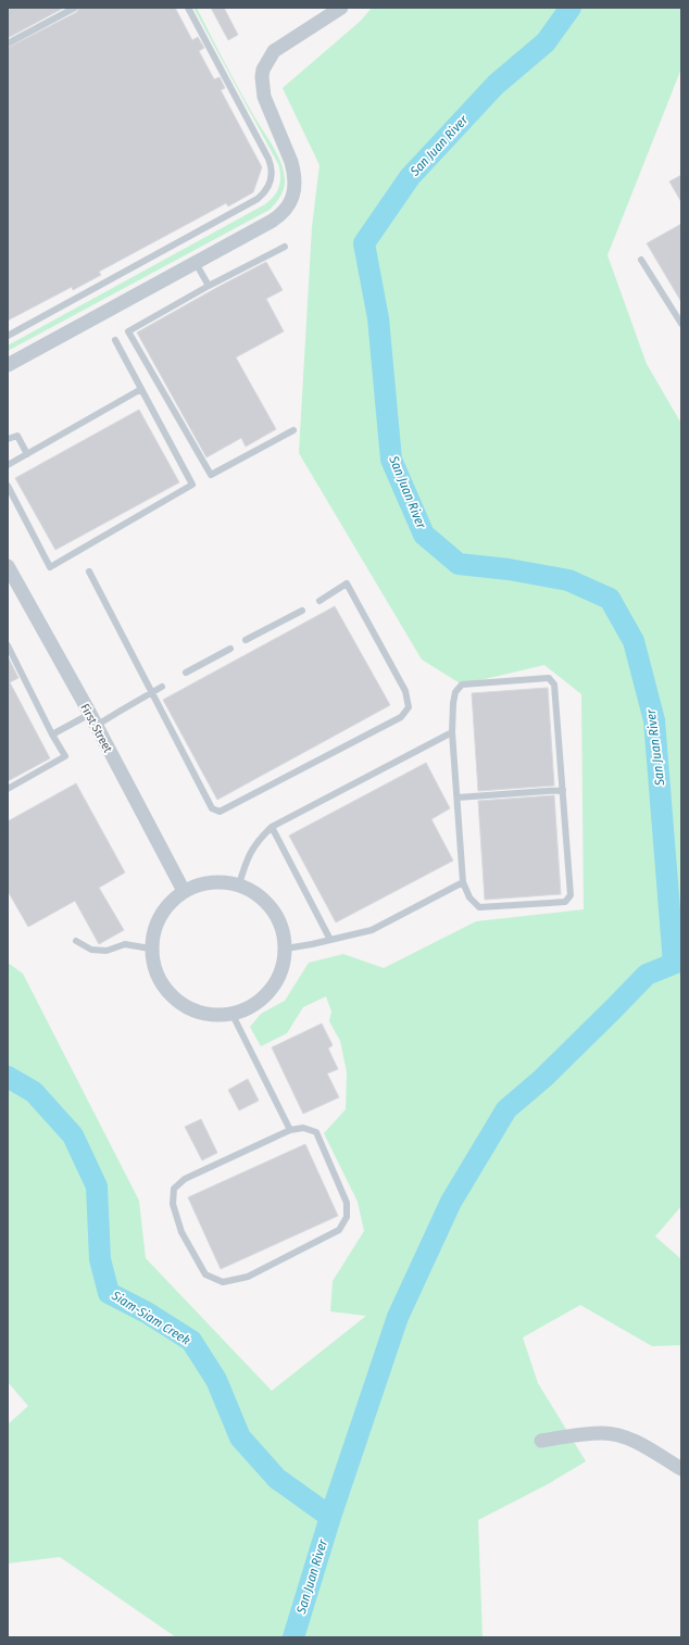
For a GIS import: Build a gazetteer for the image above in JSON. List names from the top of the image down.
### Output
{
  "streets": {
    "street": ["First Street"]
  },
  "water": ["San Juan River", "Siam-Siam Creek"]
}
